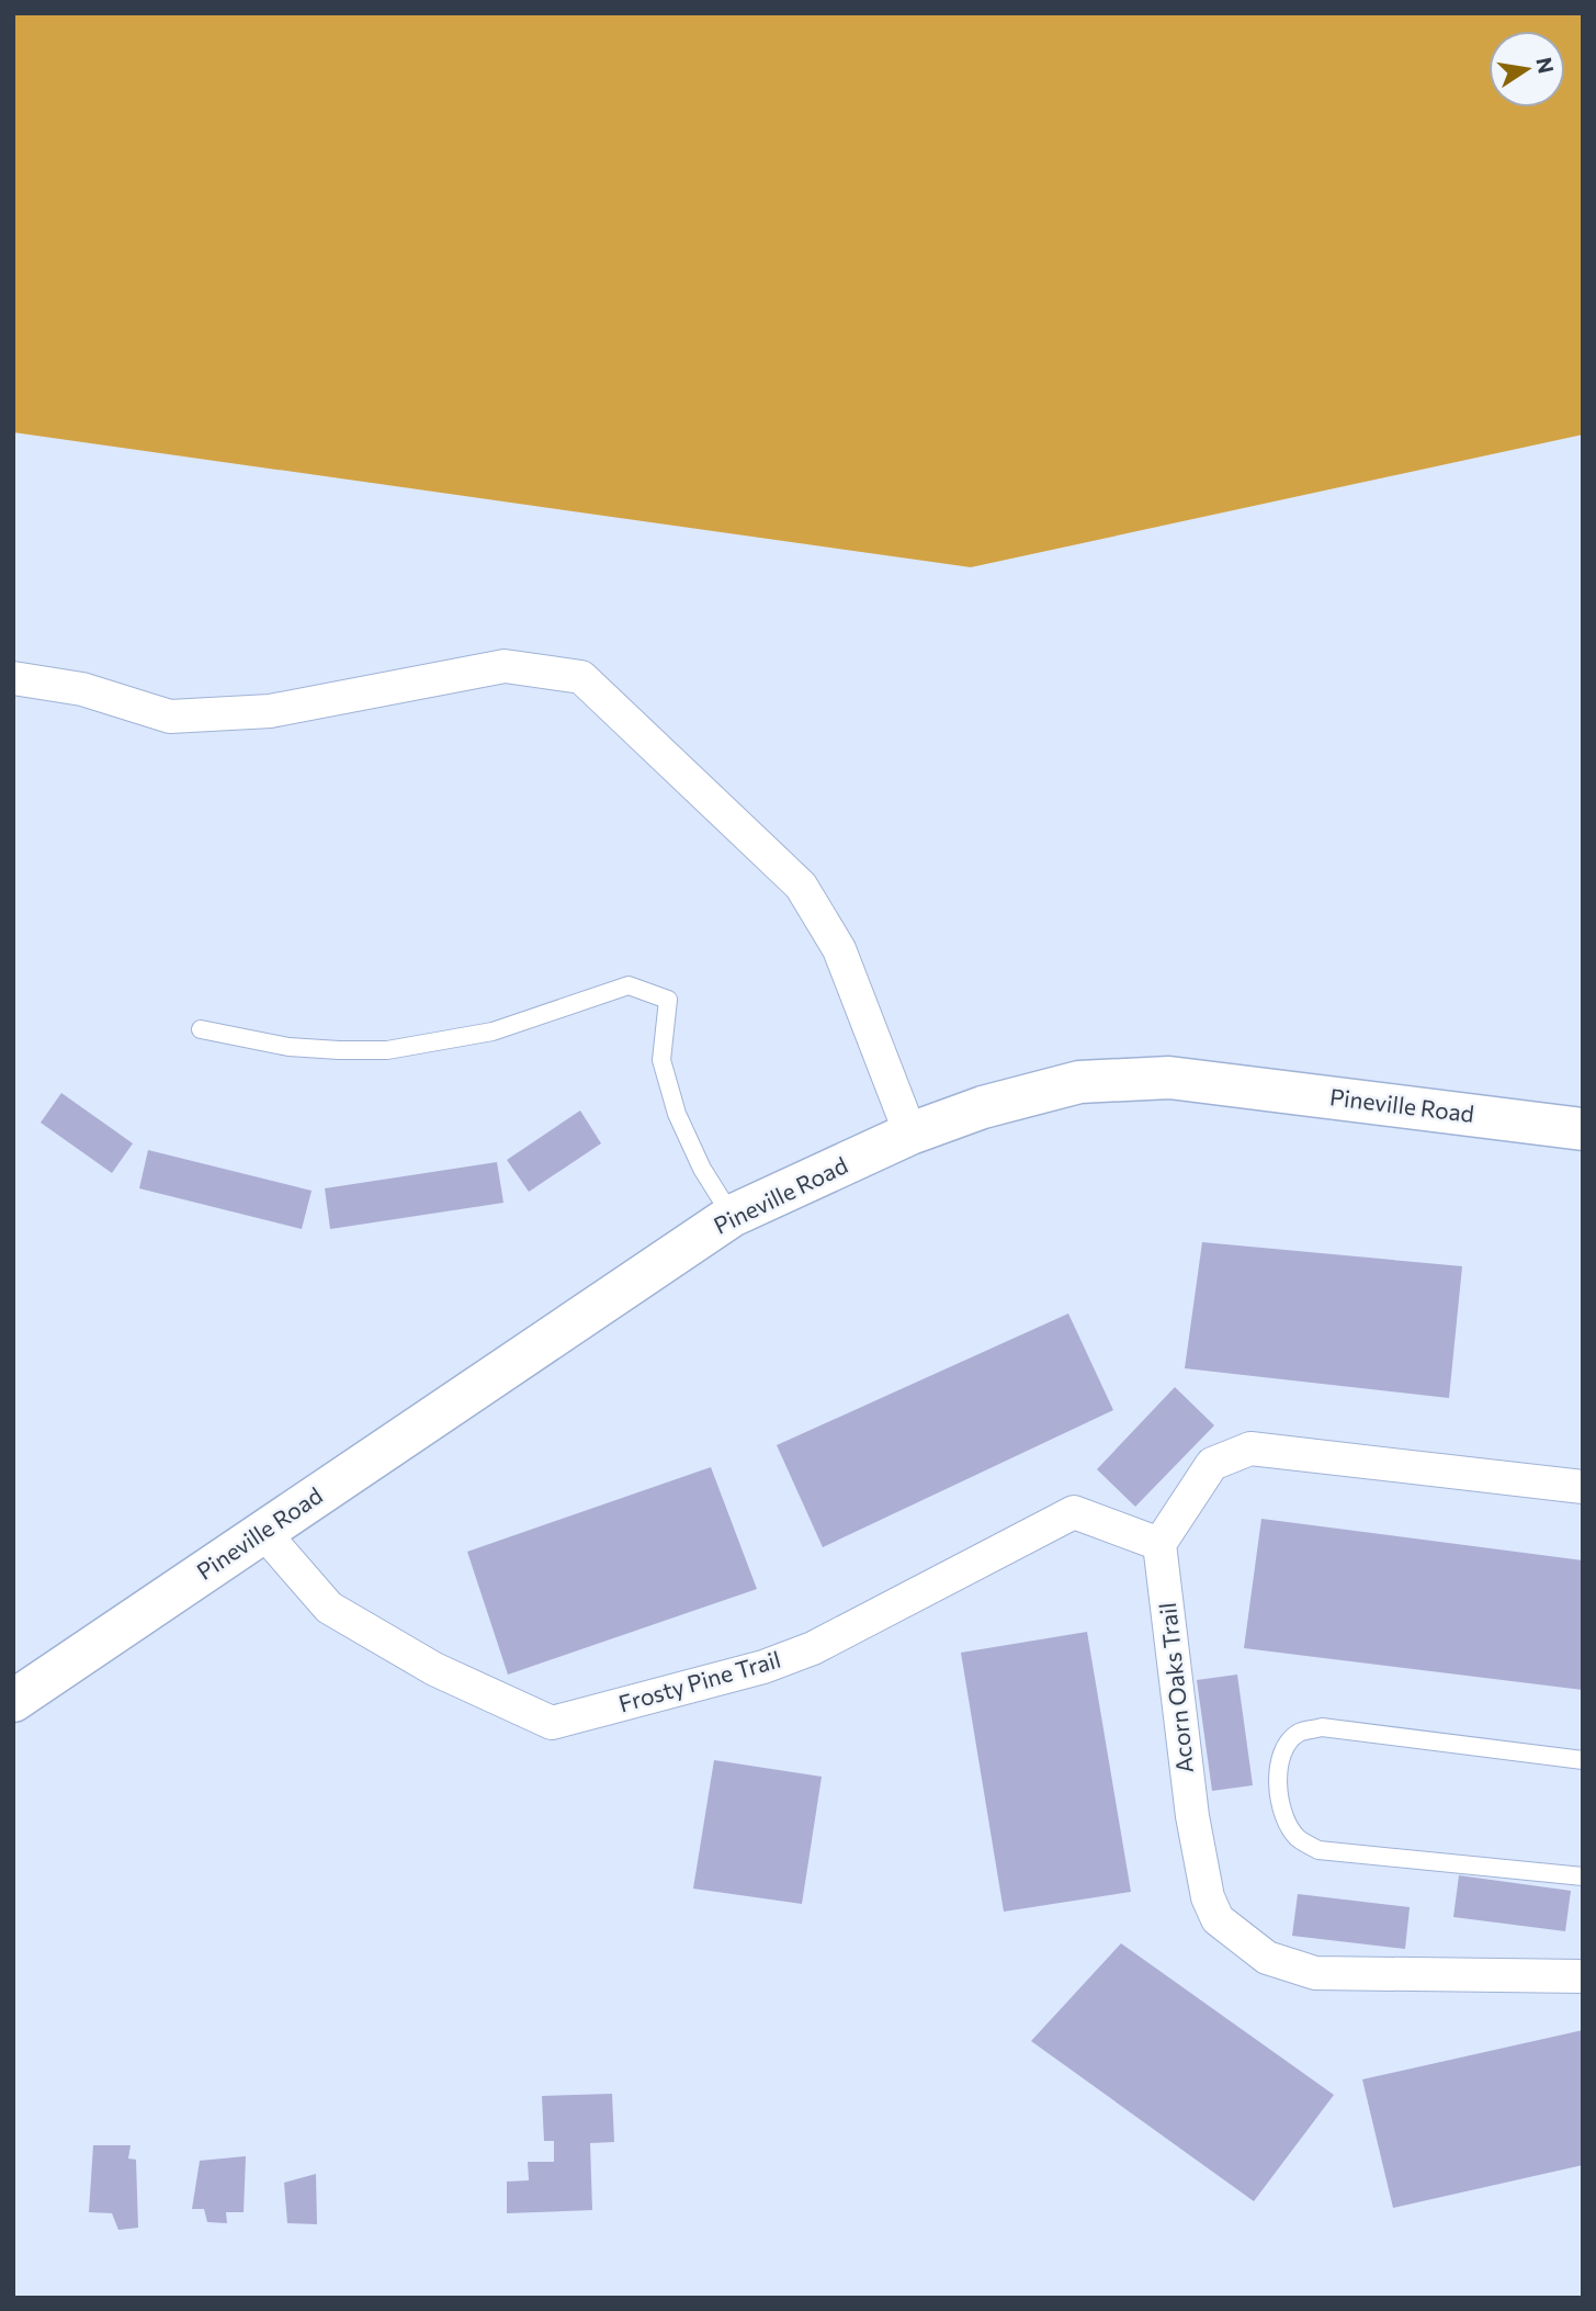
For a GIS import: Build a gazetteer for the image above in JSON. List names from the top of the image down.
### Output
{
  "streets": {
    "main road": ["Pineville Road"],
    "street": ["Frosty Pine Trail", "Acorn Oaks Trail"]
  },
  "crossings": [
    ["Pineville Road", "Frosty Pine Trail"],
    ["Frosty Pine Trail", "Acorn Oaks Trail"]
  ],
  "north": "right"
}
